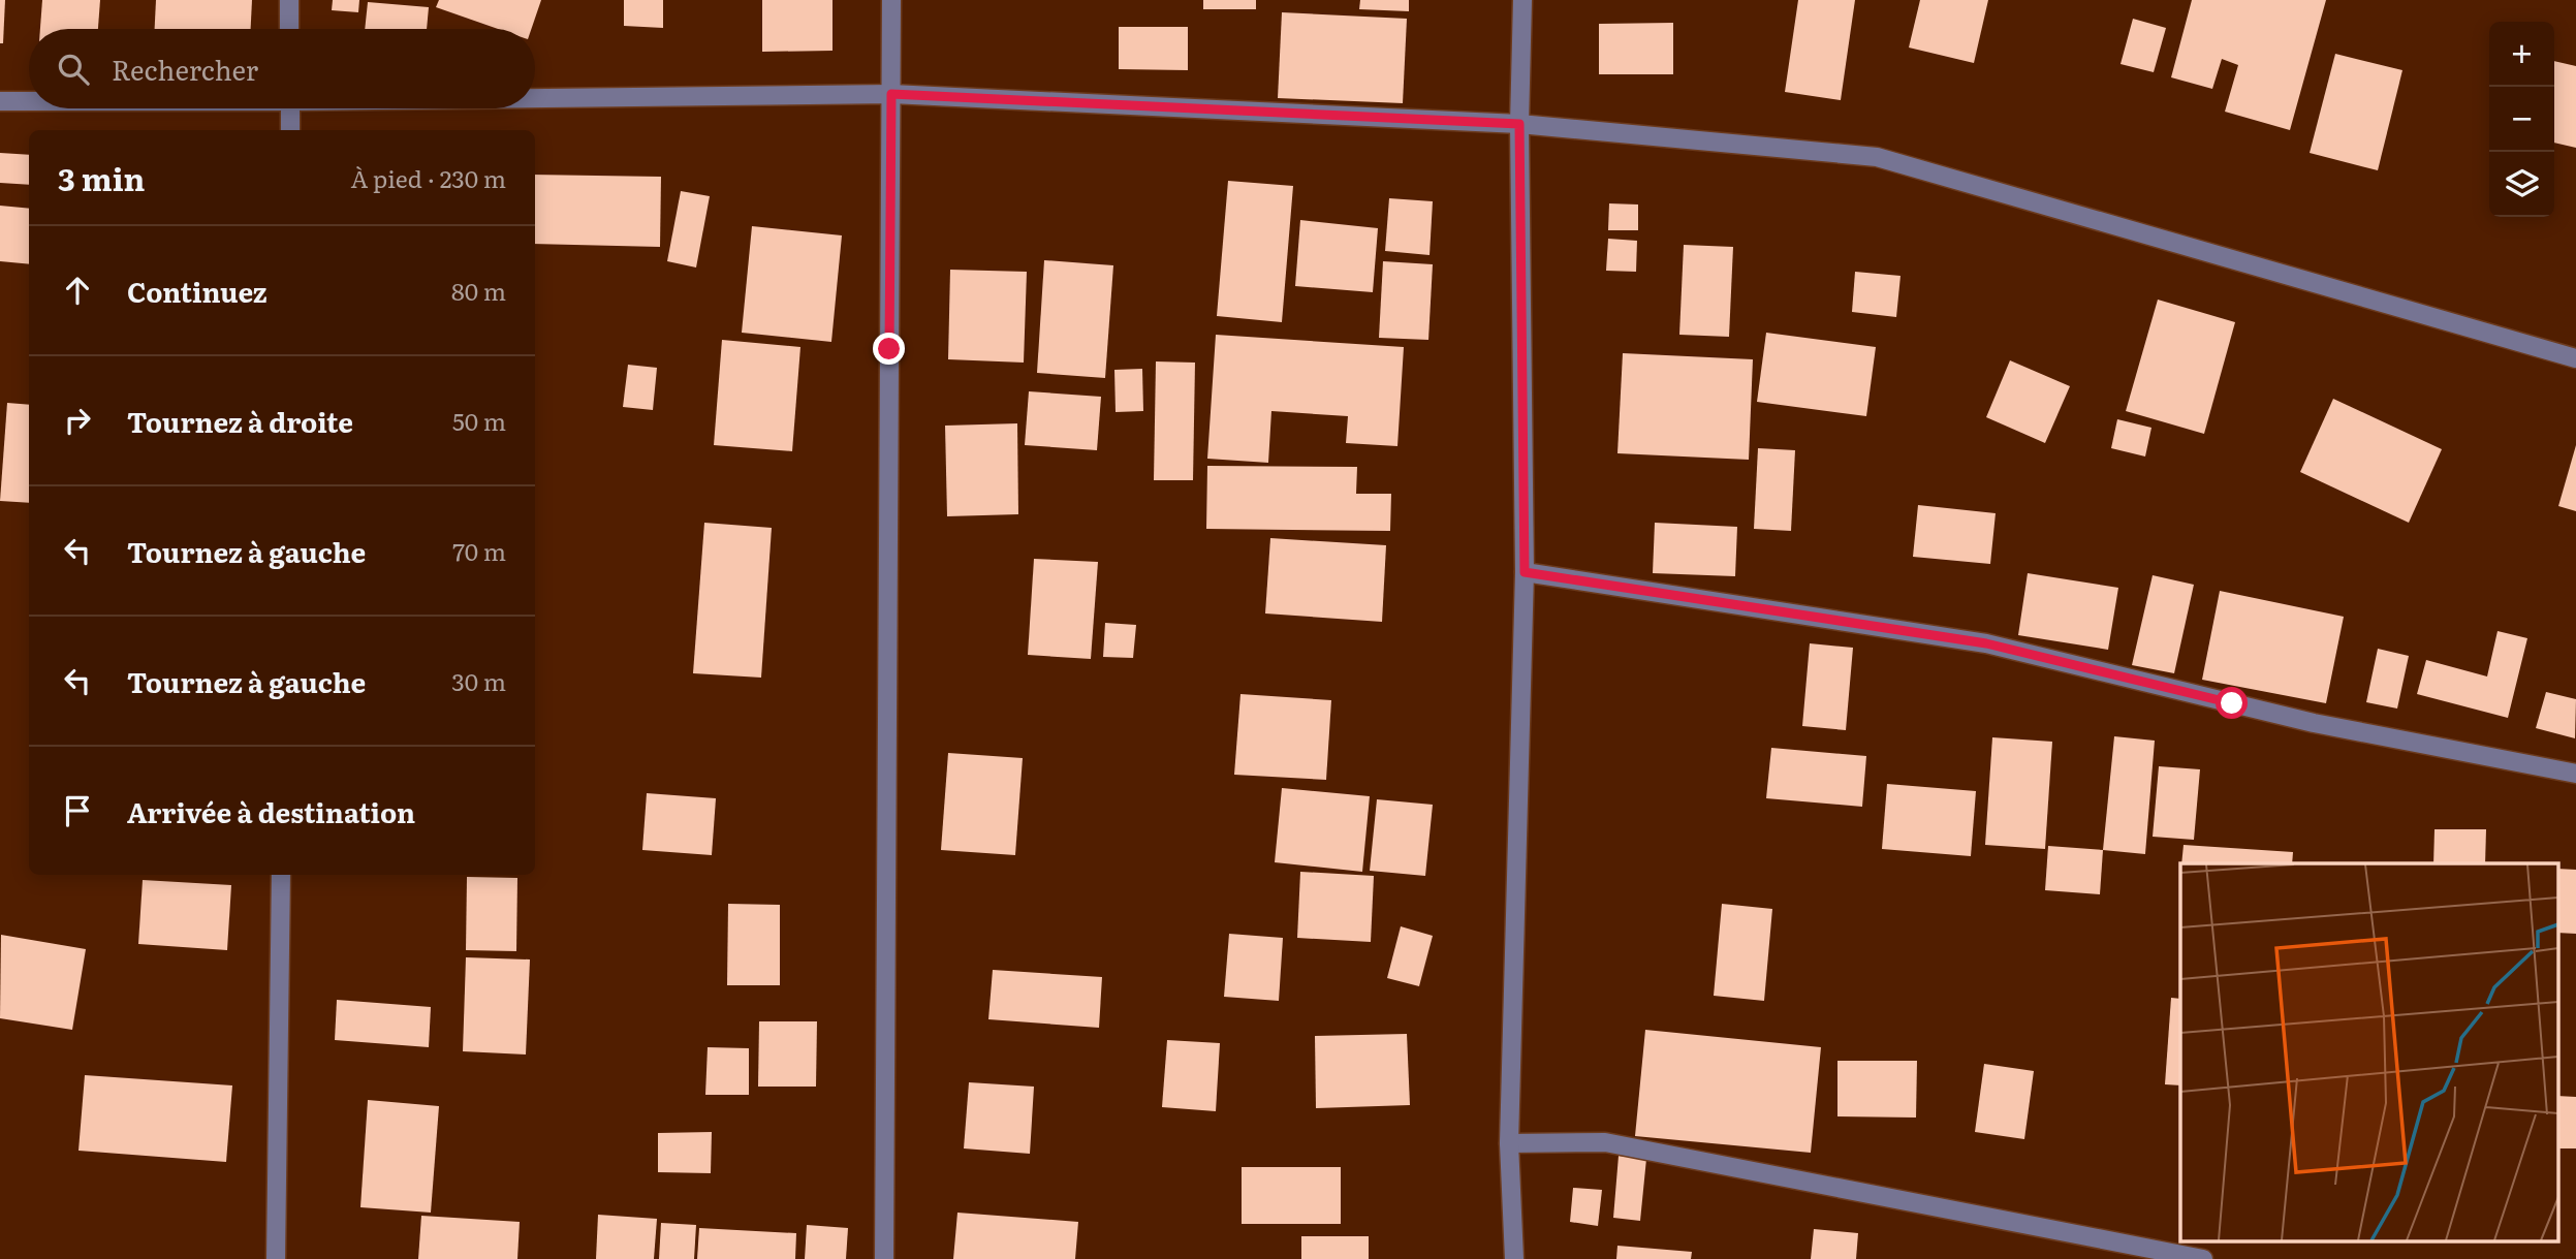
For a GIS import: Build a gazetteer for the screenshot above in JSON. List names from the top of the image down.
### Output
{
  "page": {
    "map_buttons": ["+", "−"],
    "search": "Rechercher",
    "heading": ["3 min", "À pied · 230 m"],
    "list": [
      ["Continuez", "80 m"],
      ["Tournez à droite", "50 m"],
      ["Tournez à gauche", "70 m"],
      ["Tournez à gauche", "30 m"],
      "Arrivée à destination"
    ]
  }
}
